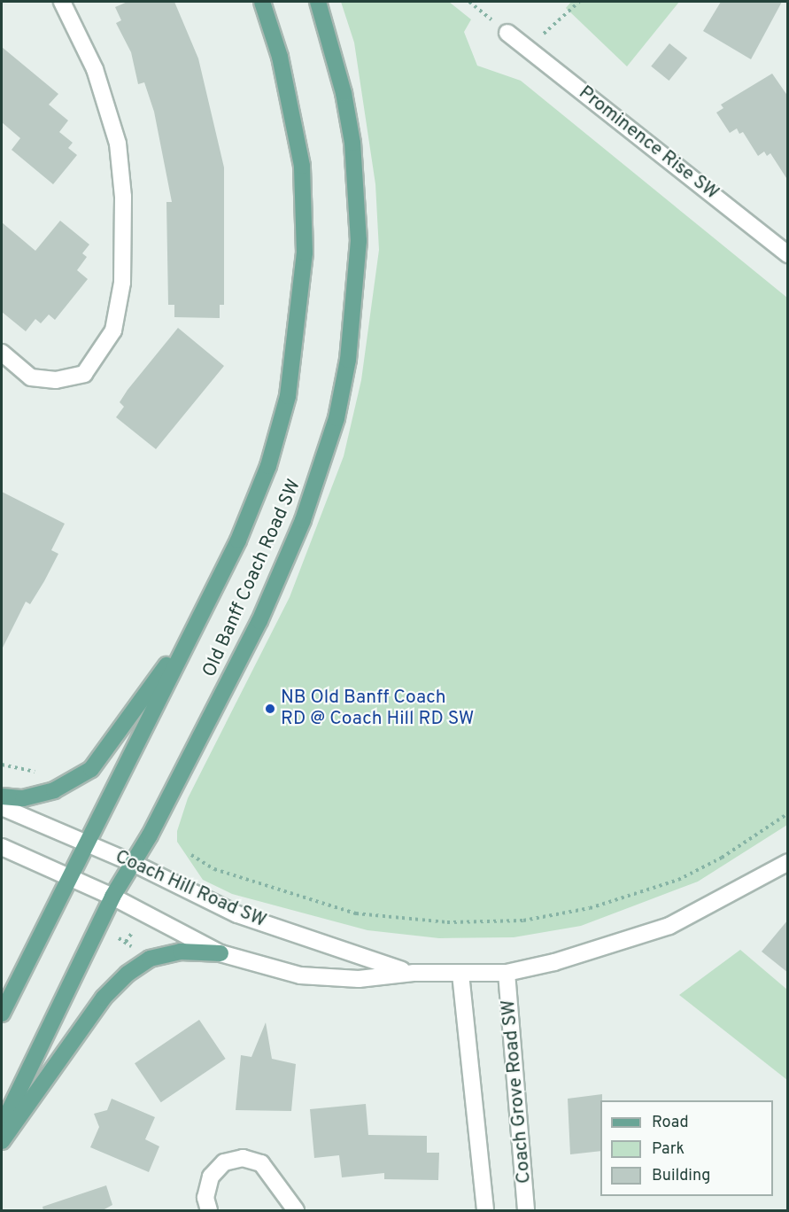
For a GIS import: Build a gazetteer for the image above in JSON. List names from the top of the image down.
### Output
{
  "streets": {
    "main road": ["Old Banff Coach Road SW"],
    "street": ["Prominence Rise SW", "Coach Hill Road SW", "Coach Grove Road SW"]
  },
  "crossings": [
    ["Old Banff Coach Road SW", "Coach Hill Road SW"],
    ["Coach Hill Road SW", "Coach Grove Road SW"]
  ],
  "places": ["NB Old Banff Coach RD @ Coach Hill RD SW"],
  "legend": ["Road", "Park", "Building"]
}
